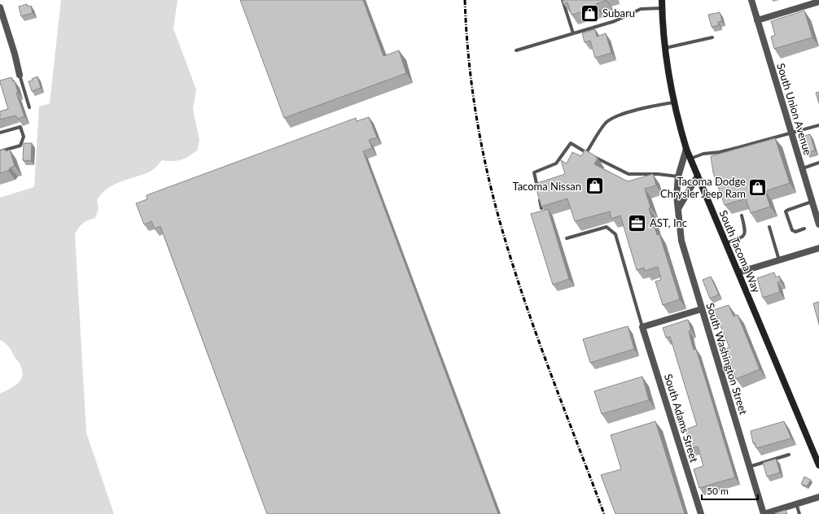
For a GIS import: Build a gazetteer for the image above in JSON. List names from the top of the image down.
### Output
{
  "streets": {
    "main road": ["South Tacoma Way"],
    "street": ["South Union Avenue", "South Washington Street", "South Adams Street"]
  },
  "crossings": [
    ["South Tacoma Way", "South Washington Street"]
  ],
  "places": {
    "shop": ["Subaru", "Tacoma Nissan", "Tacoma Dodge Chrysler Jeep Ram"],
    "office": ["AST, Inc"]
  },
  "scale_bar": "50 m"
}
